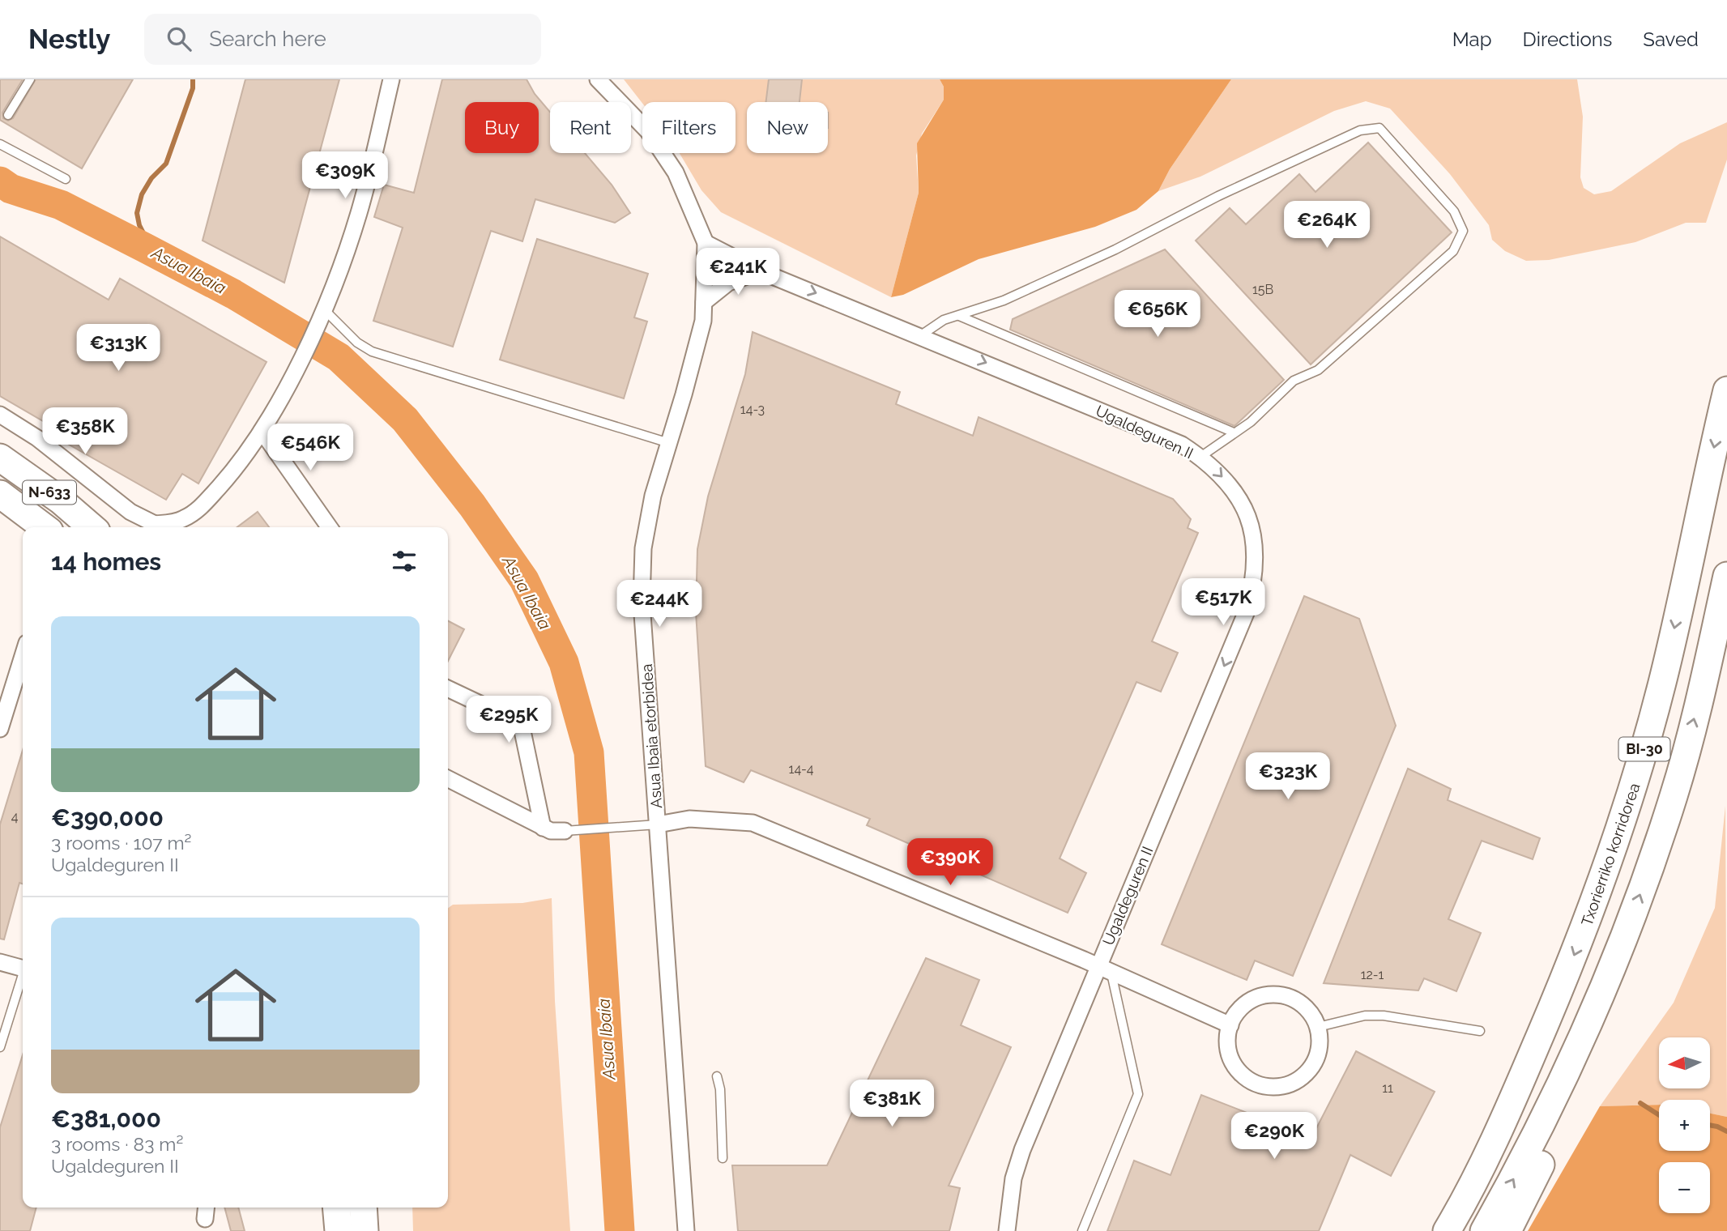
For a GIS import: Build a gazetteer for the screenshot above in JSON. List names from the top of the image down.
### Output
{
  "streets": {
    "highway": ["N-633", "BI-30", "Txorierriko korridorea"],
    "street": ["Ugaldeguren II", "Asua Ibaia etorbidea"]
  },
  "crossings": [
    ["Ugaldeguren II", "Asua Ibaia etorbidea"]
  ],
  "water": ["Asua Ibaia"],
  "house_numbers": [
    "15B",
    "14-3",
    "14-4",
    "4",
    "12-1",
    "11"
  ],
  "north": "left",
  "page": {
    "header": "Nestly",
    "search": "Search here",
    "nav": ["Map", "Directions", "Saved"],
    "chip": [
      "Buy",
      "Rent",
      "Filters",
      "New"
    ],
    "price": [
      "€309K",
      "€264K",
      "€241K",
      "€656K",
      "€313K",
      "€358K",
      "€546K",
      "€517K",
      "€244K",
      "€295K",
      "€323K",
      "€390K",
      "€381K",
      "€290K"
    ],
    "heading": "14 homes",
    "list": [
      {
        "name": "€390,000",
        "note": "3 rooms · 107 m² · Ugaldeguren II"
      },
      {
        "name": "€381,000",
        "note": "3 rooms · 83 m² · Ugaldeguren II"
      }
    ],
    "map_buttons": ["+", "−"]
  }
}
